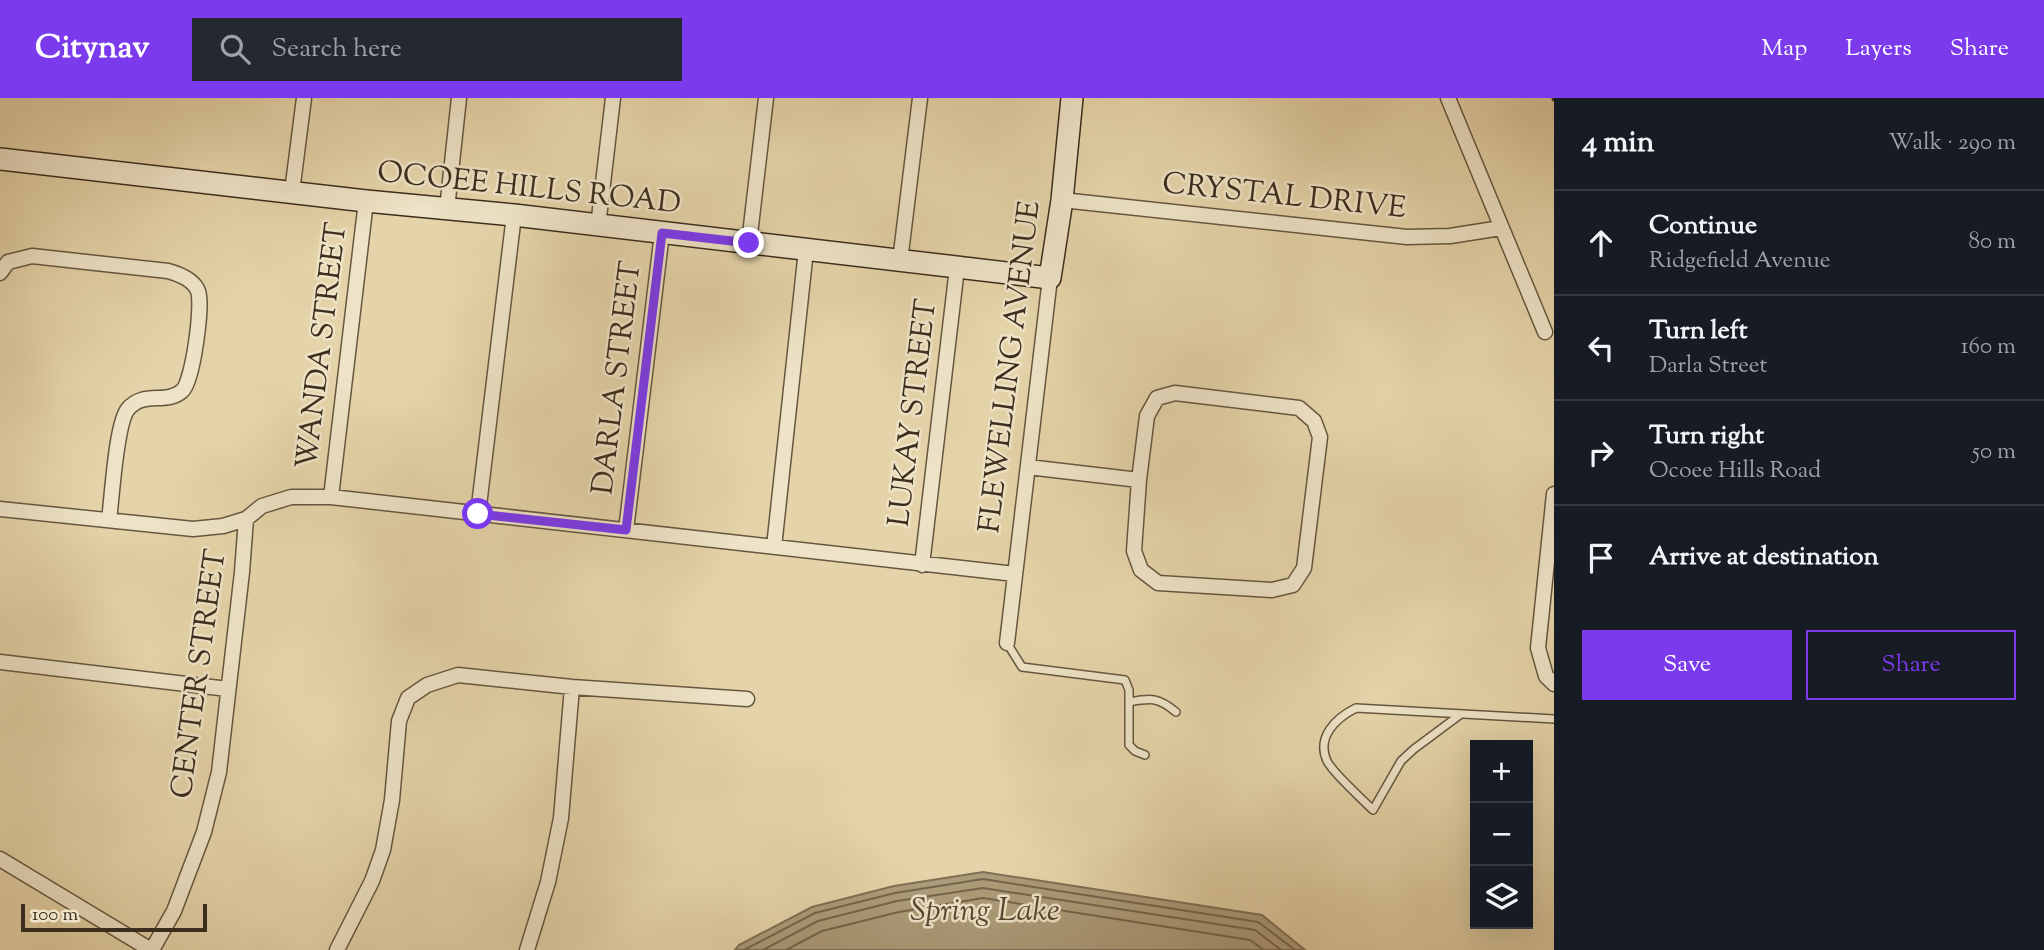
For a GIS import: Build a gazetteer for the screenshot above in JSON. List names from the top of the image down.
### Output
{
  "streets": {
    "street": [
      "OCOEE HILLS ROAD",
      "CRYSTAL DRIVE",
      "WANDA STREET",
      "FLEWELLING AVENUE",
      "DARLA STREET",
      "LUKAY STREET",
      "CENTER STREET"
    ]
  },
  "crossings": [
    ["OCOEE HILLS ROAD", "WANDA STREET"],
    ["OCOEE HILLS ROAD", "FLEWELLING AVENUE"],
    ["OCOEE HILLS ROAD", "DARLA STREET"],
    ["OCOEE HILLS ROAD", "LUKAY STREET"],
    ["CRYSTAL DRIVE", "FLEWELLING AVENUE"]
  ],
  "water": ["Spring Lake"],
  "scale_bar": "100 m",
  "page": {
    "header": "Citynav",
    "search": "Search here",
    "nav": ["Map", "Layers", "Share"],
    "heading": ["4 min", "Walk · 290 m"],
    "list": [
      ["Continue", "Ridgefield Avenue", "80 m"],
      ["Turn left", "Darla Street", "160 m"],
      ["Turn right", "Ocoee Hills Road", "50 m"],
      "Arrive at destination"
    ],
    "buttons": ["Save", "Share"],
    "map_buttons": ["+", "−"],
    "scale": "100 m"
  }
}
